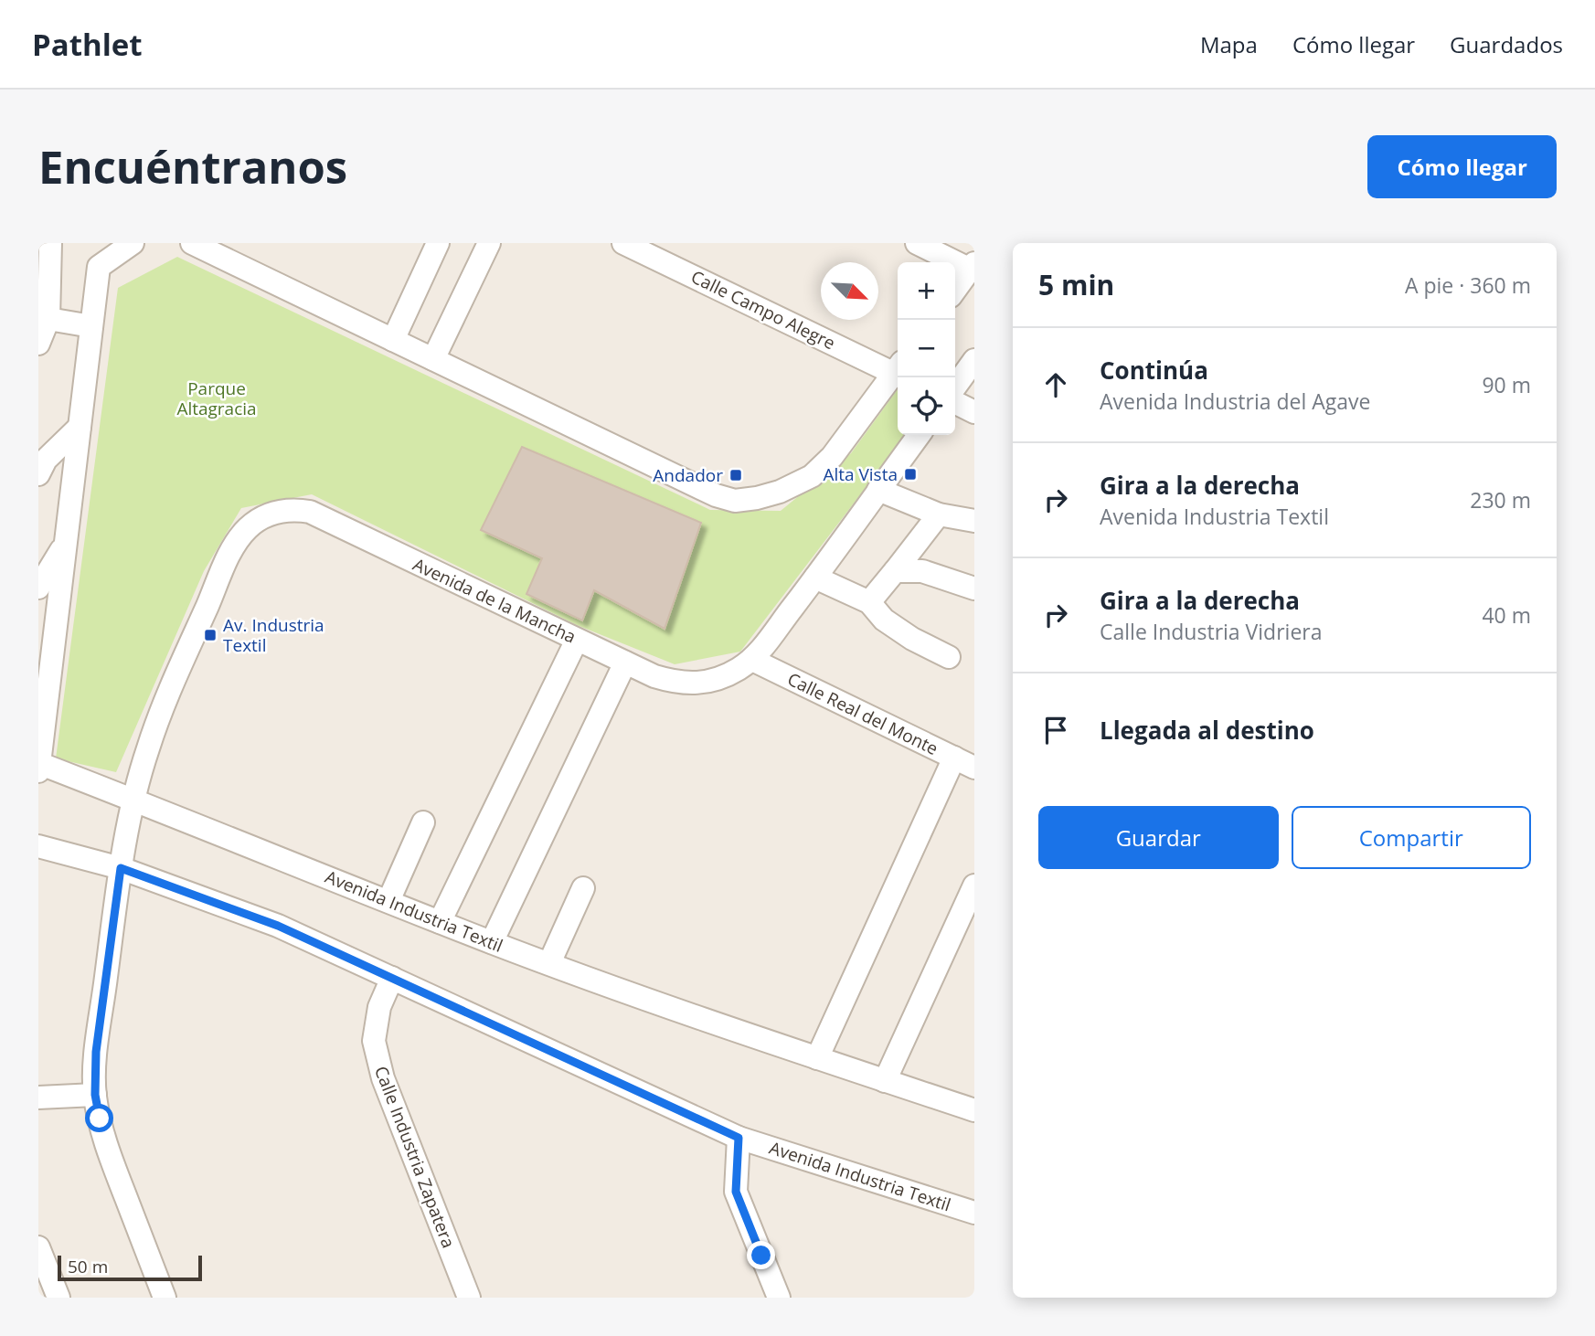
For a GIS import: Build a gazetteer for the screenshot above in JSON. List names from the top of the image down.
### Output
{
  "streets": {
    "street": [
      "Calle Campo Alegre",
      "Avenida de la Mancha",
      "Calle Real del Monte",
      "Avenida Industria Textil",
      "Calle Industria Zapatera"
    ]
  },
  "crossings": [
    ["Avenida de la Mancha", "Calle Real del Monte"],
    ["Avenida de la Mancha", "Avenida Industria Textil"],
    ["Avenida Industria Textil", "Calle Industria Zapatera"]
  ],
  "parks": ["Parque Altagracia"],
  "places": {
    "transit": ["Alta Vista", "Andador", "Av. Industria Textil"]
  },
  "scale_bar": "50 m",
  "north": "bottom right",
  "page": {
    "header": "Pathlet",
    "nav": ["Mapa", "Cómo llegar", "Guardados"],
    "buttons": [
      "Cómo llegar",
      ["Guardar", "Compartir"]
    ],
    "title": "Encuéntranos",
    "heading": ["5 min", "A pie · 360 m"],
    "map_buttons": ["+", "−"],
    "list": [
      ["Continúa", "Avenida Industria del Agave", "90 m"],
      ["Gira a la derecha", "Avenida Industria Textil", "230 m"],
      ["Gira a la derecha", "Calle Industria Vidriera", "40 m"],
      "Llegada al destino"
    ],
    "scale": "50 m"
  }
}
